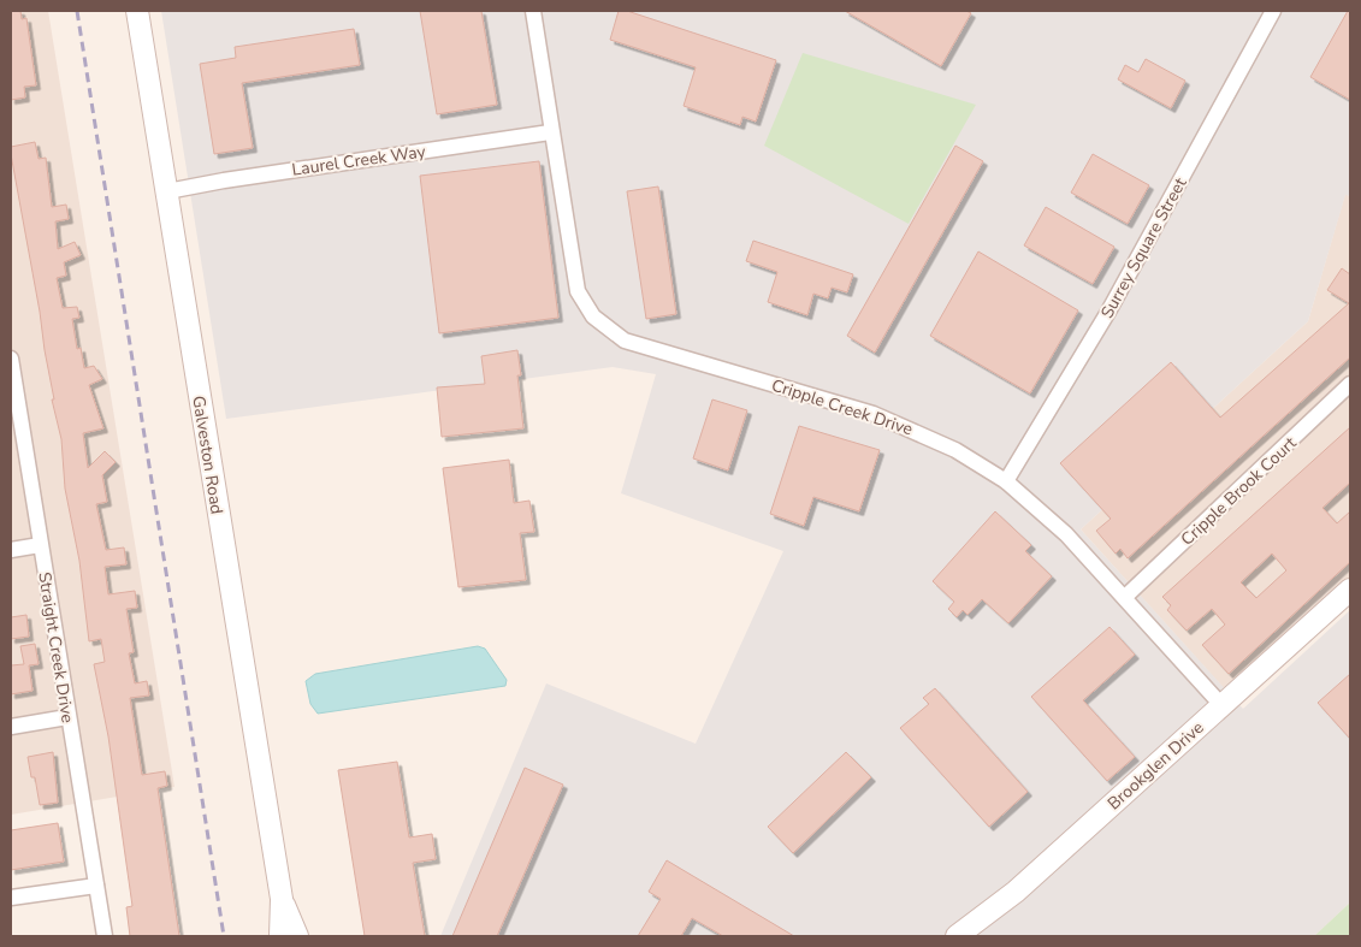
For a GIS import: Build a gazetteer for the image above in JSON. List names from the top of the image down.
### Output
{
  "streets": {
    "main road": ["Galveston Road", "Brookglen Drive"],
    "street": [
      "Laurel Creek Way",
      "Surrey Square Street",
      "Cripple Creek Drive",
      "Cripple Brook Court",
      "Straight Creek Drive"
    ]
  },
  "crossings": [
    ["Laurel Creek Way", "Cripple Creek Drive"],
    ["Laurel Creek Way", "Galveston Road"],
    ["Surrey Square Street", "Cripple Creek Drive"],
    ["Cripple Creek Drive", "Cripple Brook Court"],
    ["Cripple Creek Drive", "Brookglen Drive"]
  ]
}
